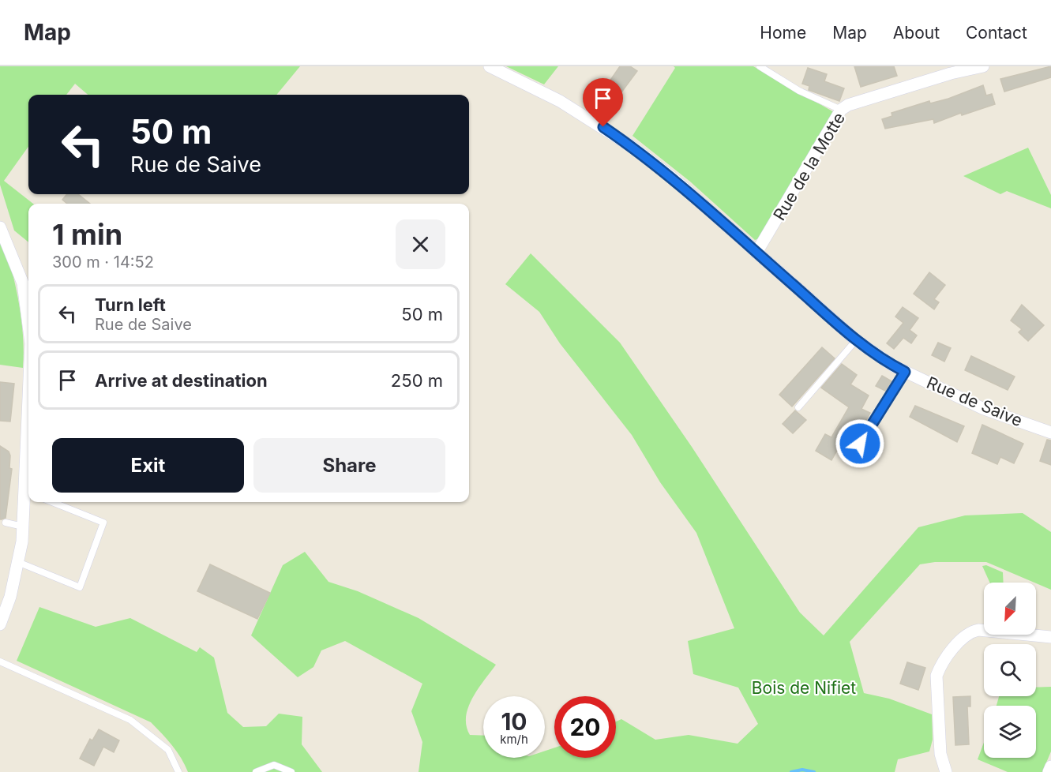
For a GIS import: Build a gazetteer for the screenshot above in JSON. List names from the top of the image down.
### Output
{
  "streets": {
    "street": ["Rue de la Motte", "Rue de Saive"]
  },
  "crossings": [
    ["Rue de la Motte", "Rue de Saive"]
  ],
  "parks": ["Bois de Nifiet"],
  "north": "bottom left",
  "page": {
    "header": "Map",
    "nav": [
      "Home",
      "Map",
      "About",
      "Contact"
    ],
    "turn": ["50 m", "Rue de Saive"],
    "heading": ["1 min", "300 m · 14:52"],
    "list": [
      {
        "name": "Turn left",
        "note": "Rue de Saive",
        "value": "50 m"
      },
      {
        "name": "Arrive at destination",
        "value": "250 m"
      }
    ],
    "buttons": ["Exit", "Share"],
    "speed": "10 km/h",
    "limit": "20"
  }
}
